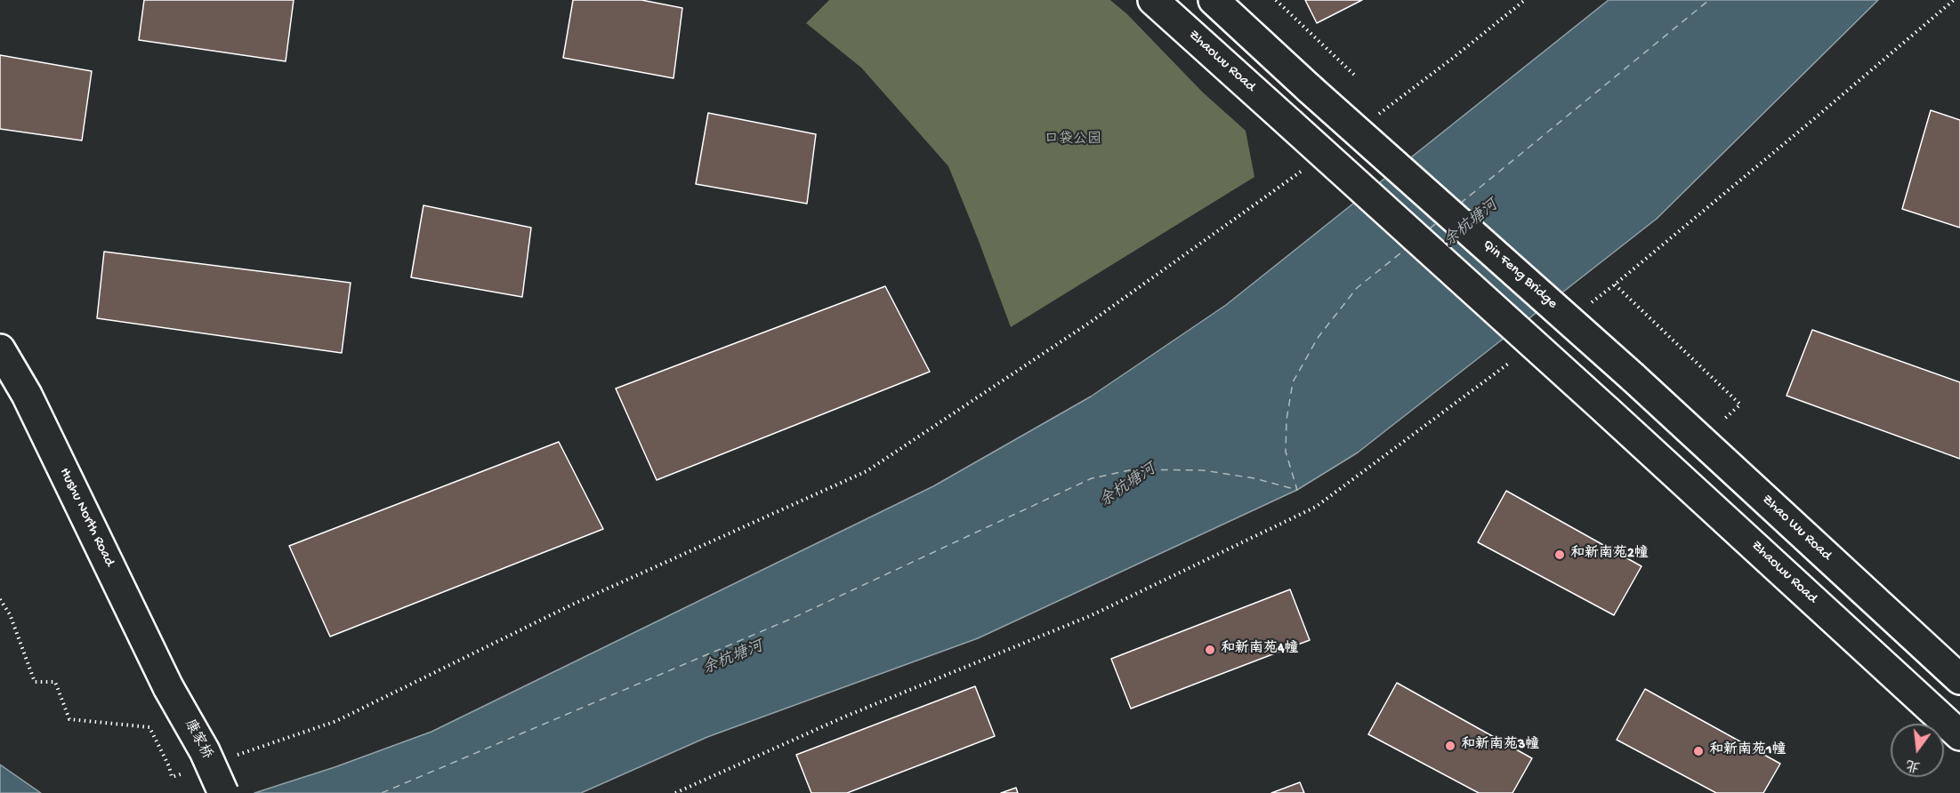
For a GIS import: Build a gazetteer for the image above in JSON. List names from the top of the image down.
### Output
{
  "streets": {
    "main road": [
      "Zhaowu Road",
      "Qin Feng Bridge",
      "Hushu North Road",
      "Zhao Wu Road",
      "康家桥"
    ]
  },
  "crossings": [
    ["Qin Feng Bridge", "Zhao Wu Road"],
    ["Hushu North Road", "康家桥"]
  ],
  "water": ["余杭塘河"],
  "parks": ["口袋公园"],
  "places": [
    "和新南苑2幢",
    "和新南苑4幢",
    "和新南苑3幢",
    "和新南苑1幢"
  ],
  "north": "bottom"
}
